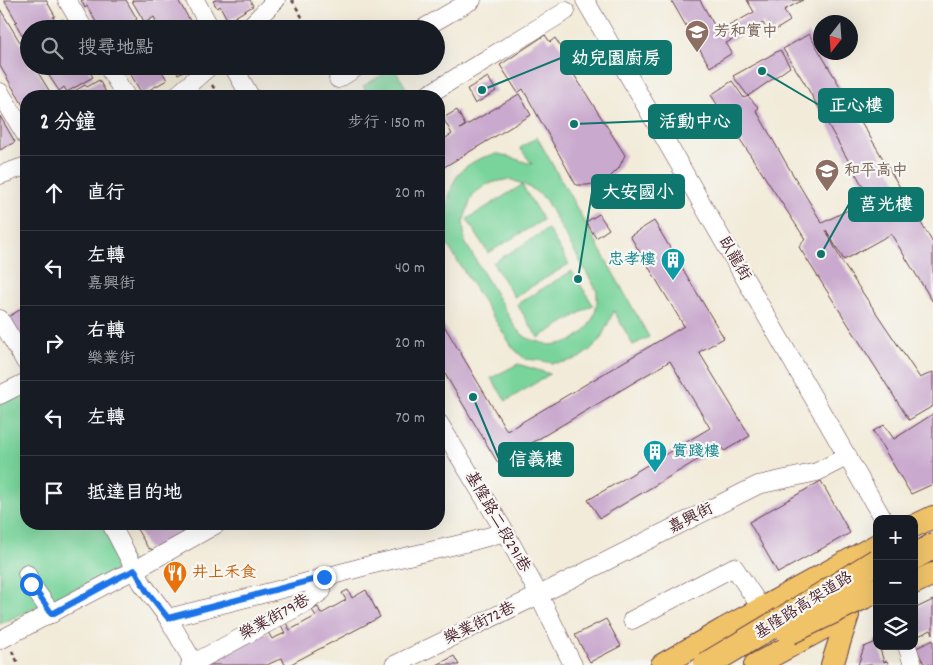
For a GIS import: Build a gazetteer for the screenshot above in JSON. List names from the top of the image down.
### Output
{
  "streets": {
    "highway": ["基隆路高架道路"],
    "street": [
      "臥龍街",
      "嘉興街",
      "基隆路二段291巷",
      "樂業街79巷",
      "樂業街72巷"
    ]
  },
  "crossings": [
    ["臥龍街", "嘉興街"],
    ["嘉興街", "基隆路二段291巷"],
    ["嘉興街", "樂業街72巷"],
    ["基隆路二段291巷", "樂業街72巷"]
  ],
  "places": {
    "school or university": ["芳和實中", "和平高中"],
    "other": [
      "正心樓",
      "幼兒園廚房",
      "活動中心",
      "莒光樓",
      "大安國小",
      "信義樓"
    ],
    "building": ["忠孝樓", "實踐樓"],
    "restaurant": ["井上禾食"]
  },
  "north": "bottom",
  "page": {
    "search": "搜尋地點",
    "heading": ["2 分鐘", "步行 · 150 m"],
    "list": [
      ["直行", "20 m"],
      ["左轉", "嘉興街", "40 m"],
      ["右轉", "樂業街", "20 m"],
      ["左轉", "70 m"],
      "抵達目的地"
    ],
    "map_buttons": ["+", "−"]
  }
}
